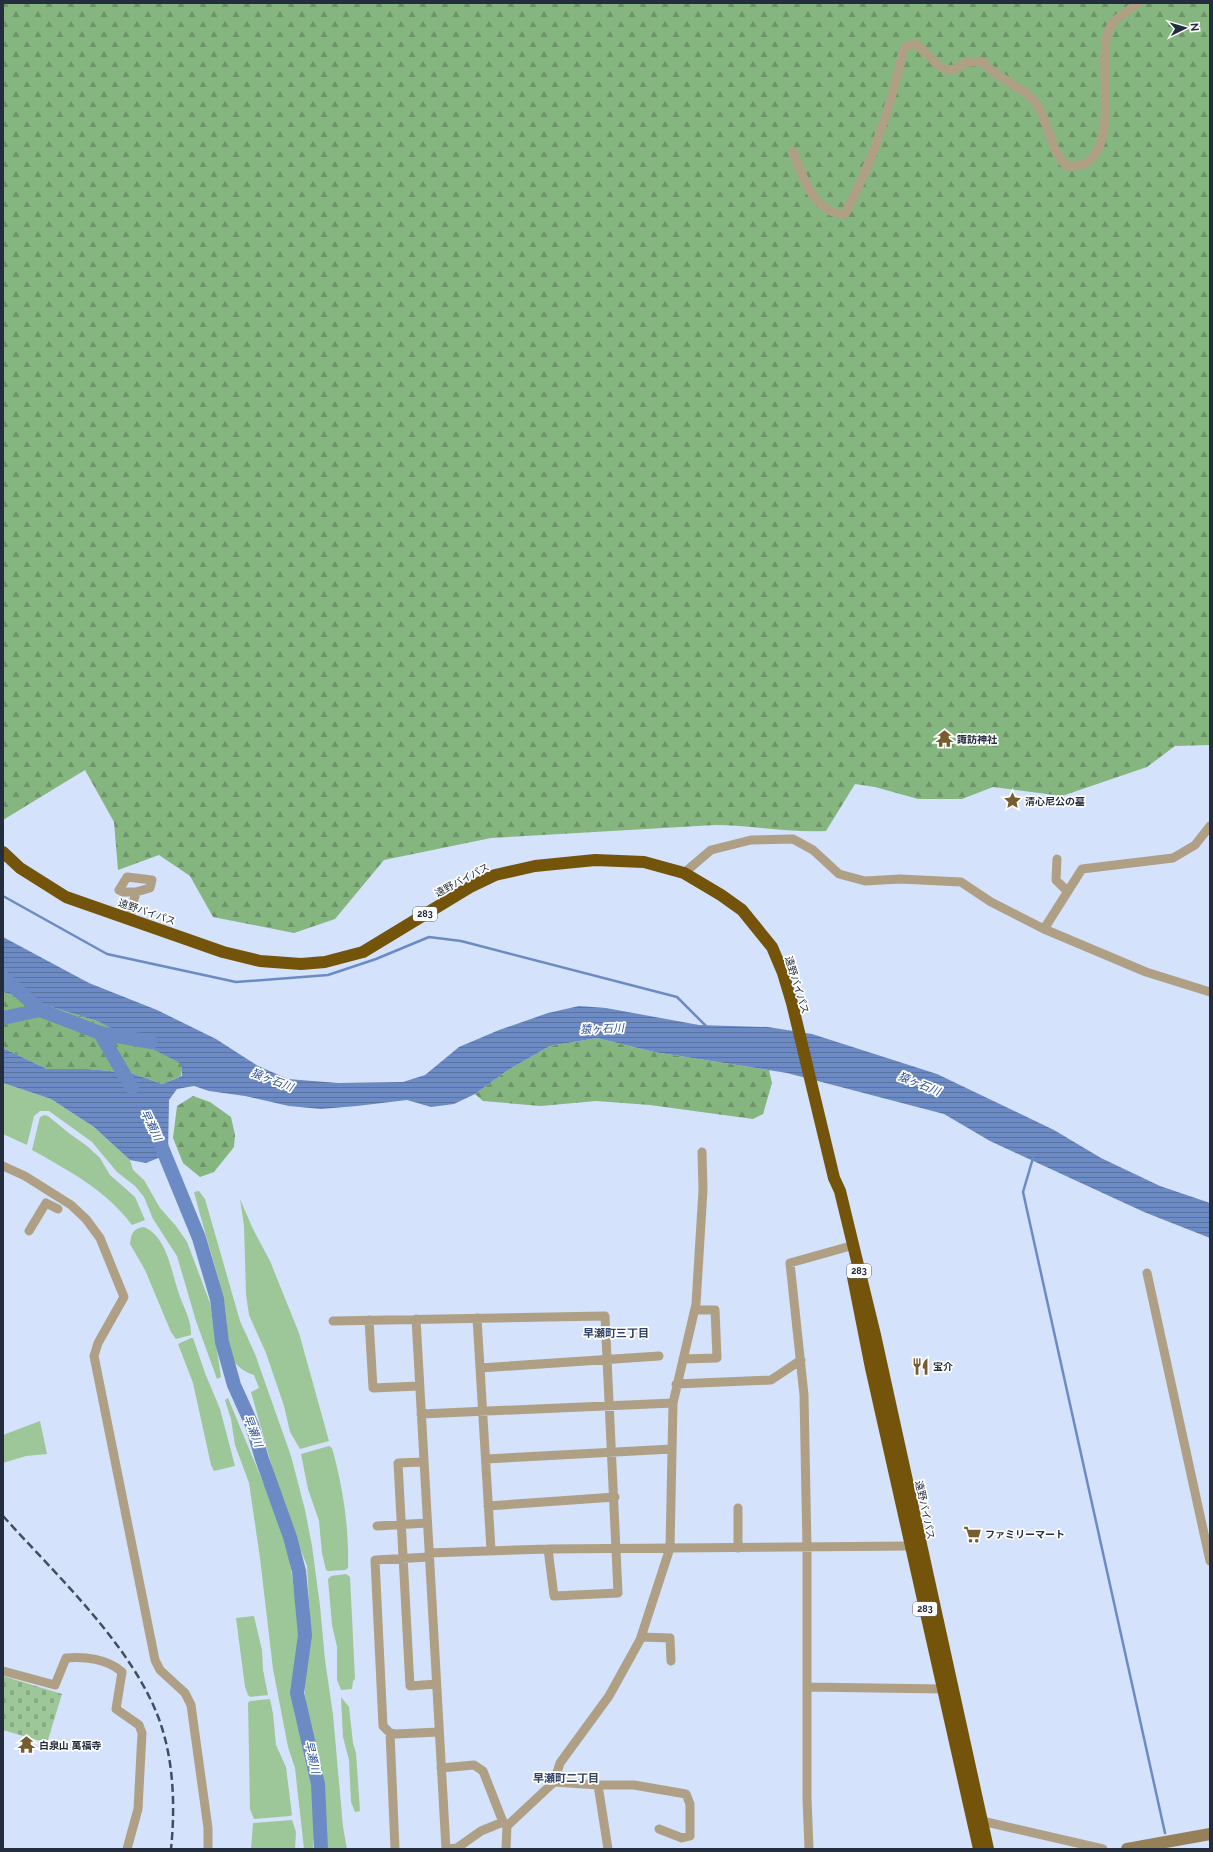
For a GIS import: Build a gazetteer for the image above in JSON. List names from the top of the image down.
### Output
{
  "streets": {
    "highway": ["遠野バイパス", "283"]
  },
  "districts": ["早瀬町三丁目", "早瀬町二丁目"],
  "water": ["猿ヶ石川", "早瀬川"],
  "places": {
    "temple": ["諏訪神社", "白泉山 萬福寺"],
    "place": ["清心尼公の墓"],
    "restaurant": ["宝介"],
    "supermarket": ["ファミリーマート"]
  },
  "north": "right"
}
